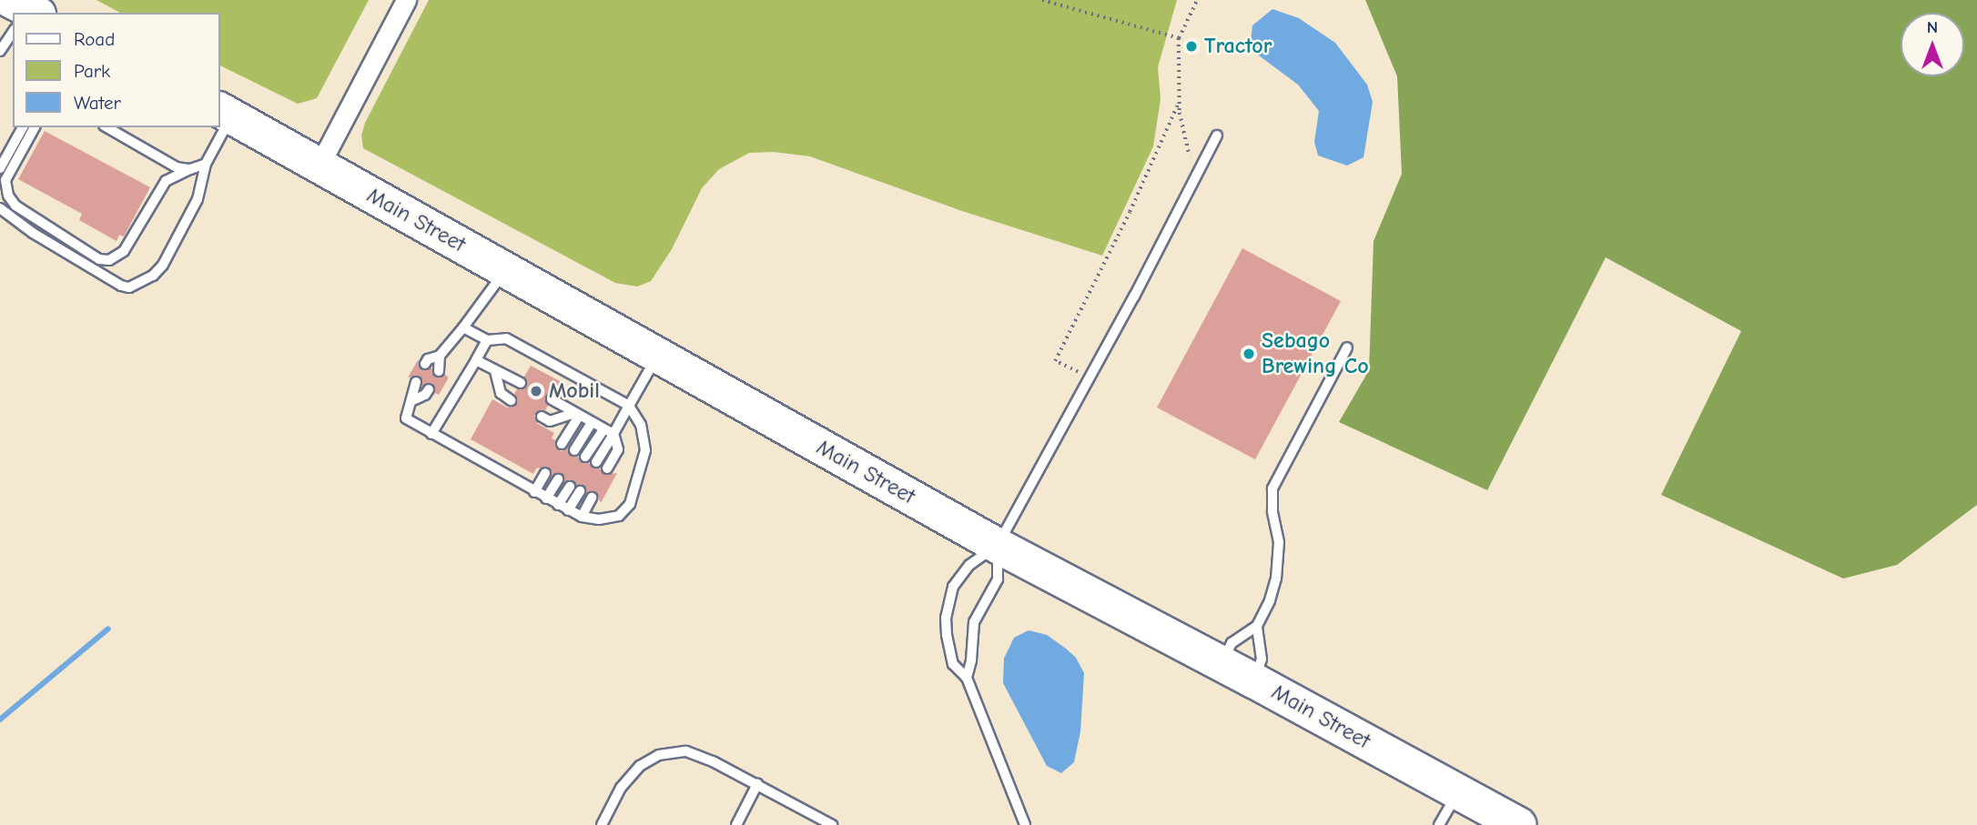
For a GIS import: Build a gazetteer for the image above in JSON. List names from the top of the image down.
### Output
{
  "streets": {
    "highway": ["Main Street"]
  },
  "places": ["Tractor", "Sebago Brewing Co", "Mobil"],
  "legend": ["Road", "Park", "Water"],
  "north": "top"
}
